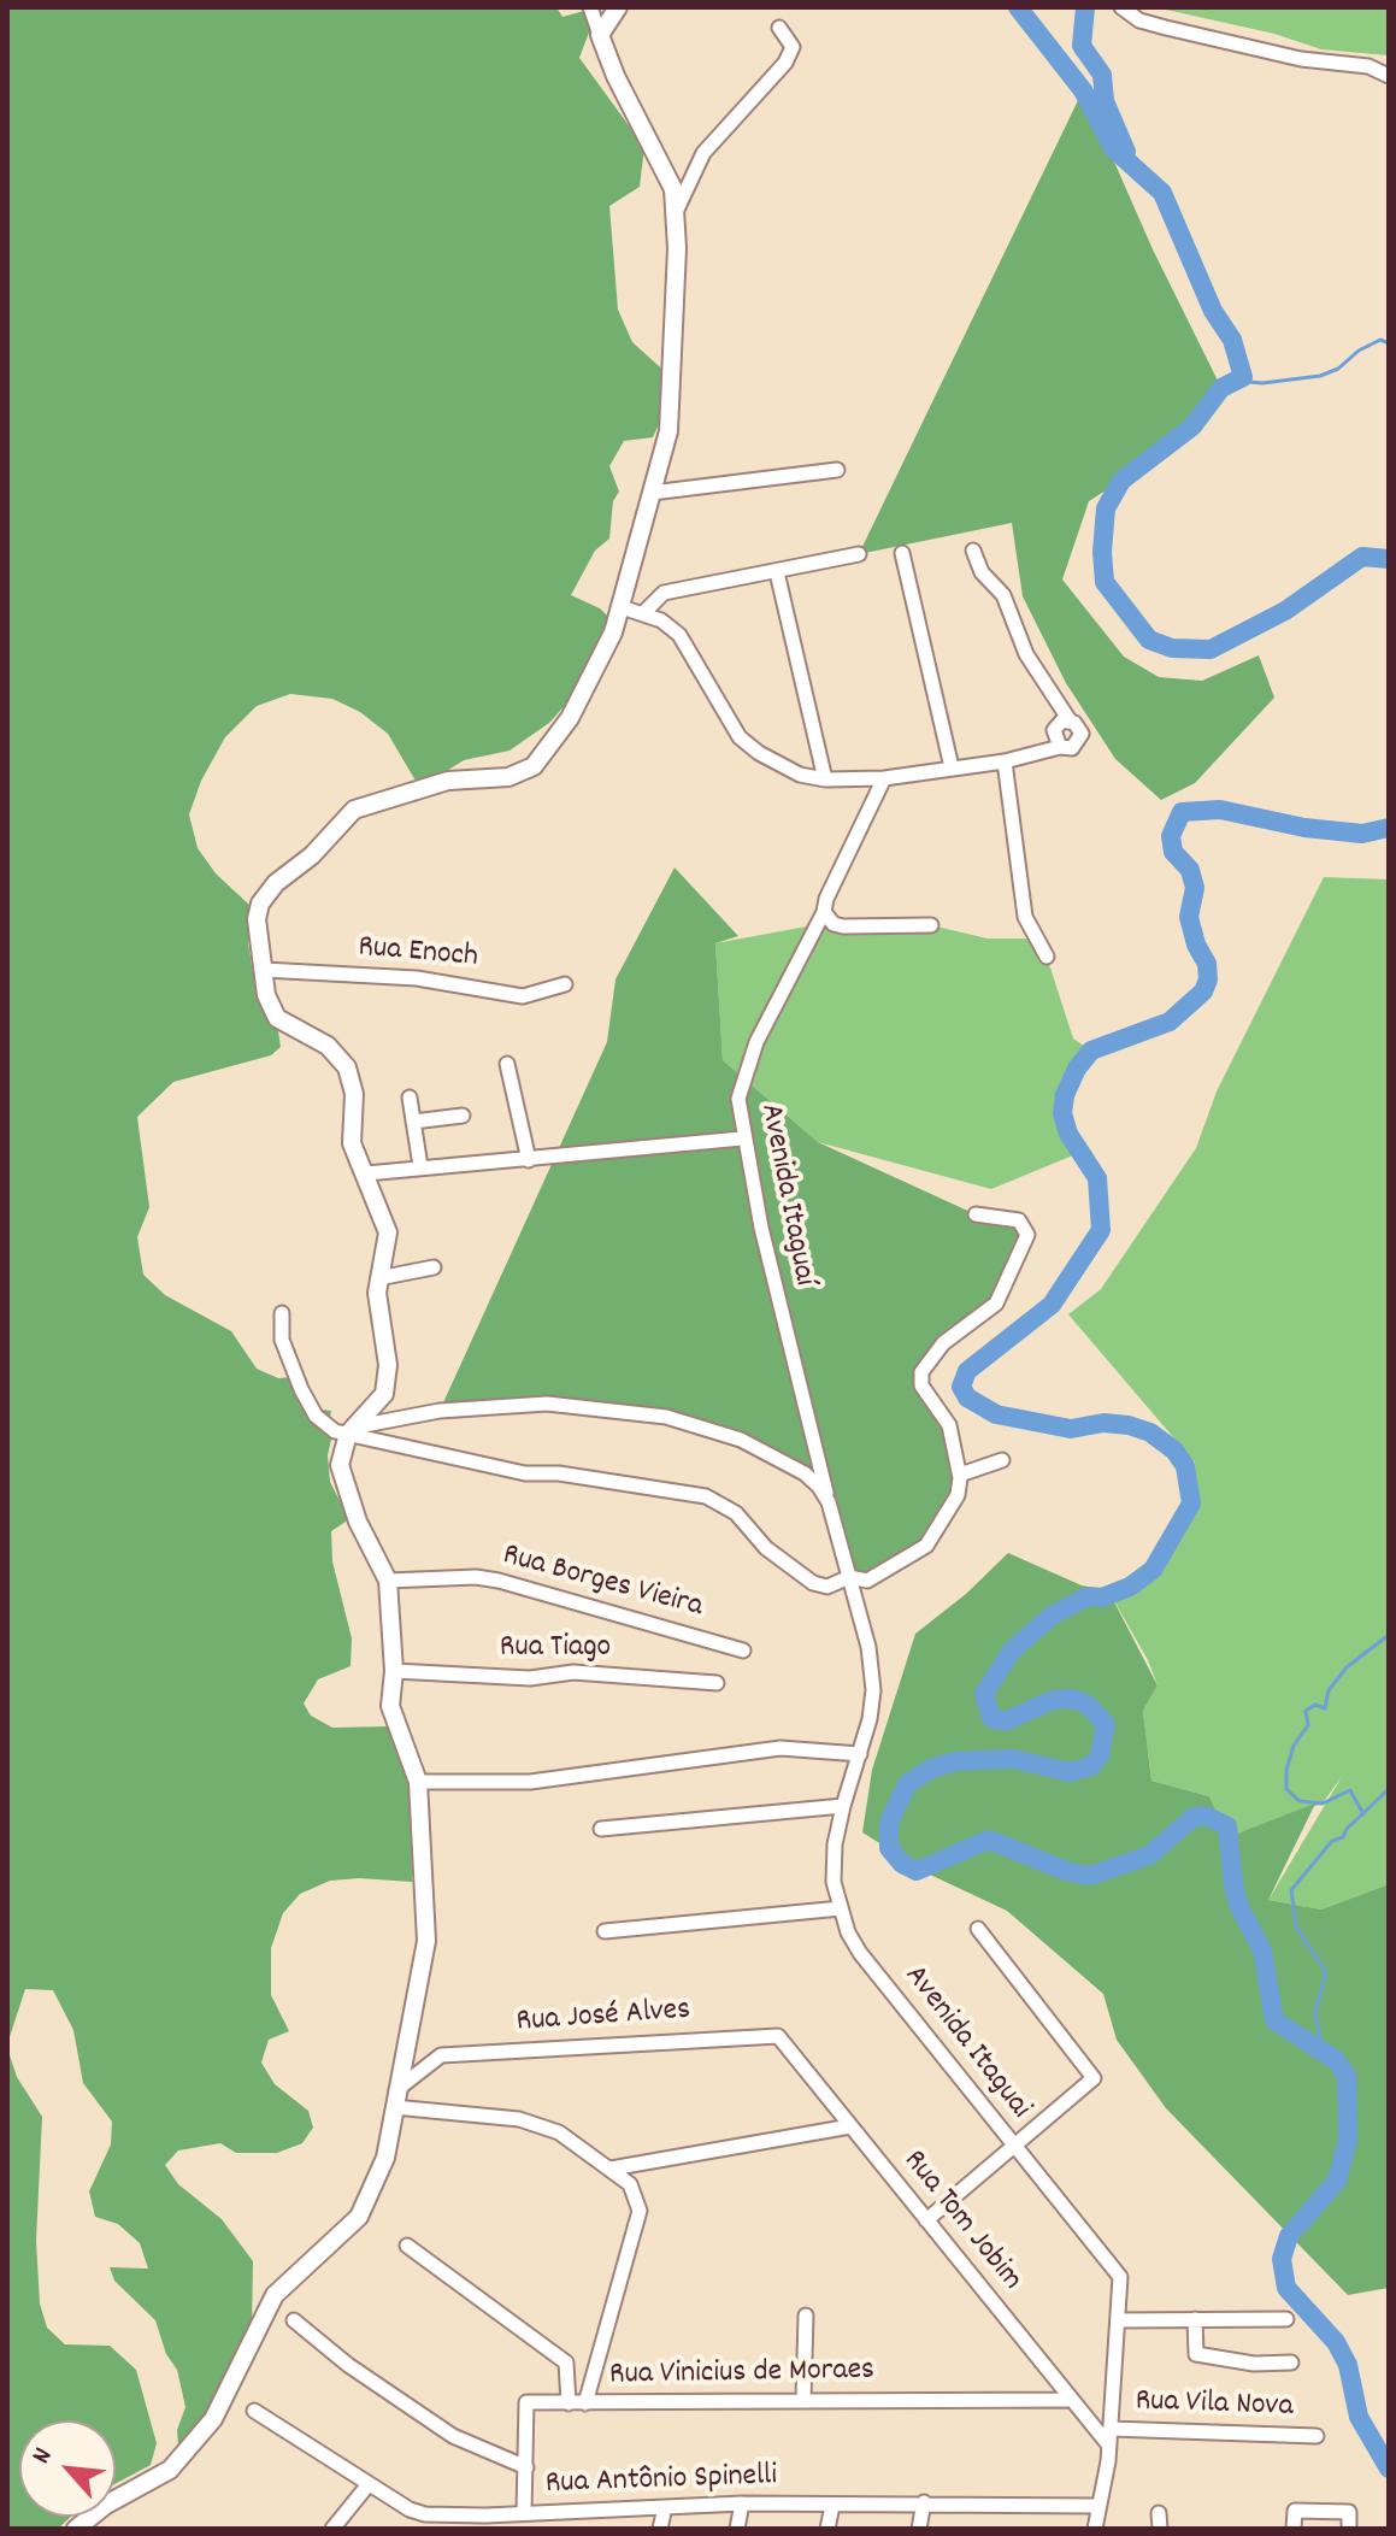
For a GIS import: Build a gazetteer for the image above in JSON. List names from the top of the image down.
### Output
{
  "streets": {
    "street": [
      "Rua Enoch",
      "Avenida Itaguaí",
      "Rua Borges Vieira",
      "Rua Tiago",
      "Rua José Alves",
      "Avenida Itaguai",
      "Rua Tom Jobim",
      "Rua Vinicius de Moraes",
      "Rua Vila Nova",
      "Rua Antônio Spinelli"
    ]
  },
  "crossings": [
    ["Rua José Alves", "Rua Tom Jobim"],
    ["Avenida Itaguai", "Rua Tom Jobim"],
    ["Avenida Itaguai", "Rua Vila Nova"],
    ["Avenida Itaguai", "Rua Antônio Spinelli"],
    ["Rua Tom Jobim", "Rua Vinicius de Moraes"],
    ["Rua Vinicius de Moraes", "Rua Antônio Spinelli"]
  ],
  "north": "top left"
}
